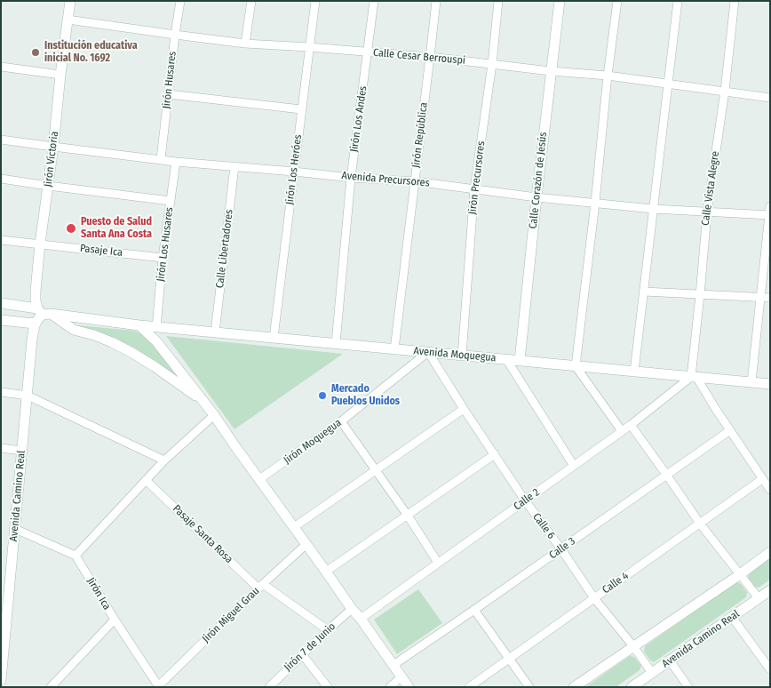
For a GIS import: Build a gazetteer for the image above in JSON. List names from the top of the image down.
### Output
{
  "streets": {
    "street": [
      "Calle Cesar Berrouspi",
      "Jirón Husares",
      "Jirón Los Andes",
      "Jirón República",
      "Jirón Victoria",
      "Jirón Los Heróes",
      "Jirón Precursores",
      "Avenida Precursores",
      "Calle Corazón de Jesús",
      "Calle Vista Alegre",
      "Jirón Los Husares",
      "Calle Libertadores",
      "Pasaje Ica",
      "Avenida Moquegua",
      "Jirón Moquegua",
      "Avenida Camino Real",
      "Calle 2",
      "Calle 6",
      "Pasaje Santa Rosa",
      "Calle 3",
      "Calle 4",
      "Jirón Ica",
      "Jirón Miguel Grau",
      "Jirón 7 de Junio"
    ]
  },
  "crossings": [
    ["Calle Cesar Berrouspi", "Jirón Husares"],
    ["Calle Cesar Berrouspi", "Jirón Los Andes"],
    ["Calle Cesar Berrouspi", "Jirón República"],
    ["Calle Cesar Berrouspi", "Jirón Victoria"],
    ["Calle Cesar Berrouspi", "Jirón Los Heróes"],
    ["Calle Cesar Berrouspi", "Jirón Precursores"],
    ["Calle Cesar Berrouspi", "Calle Corazón de Jesús"],
    ["Calle Cesar Berrouspi", "Calle Vista Alegre"],
    ["Jirón Husares", "Avenida Precursores"],
    ["Jirón Los Andes", "Avenida Precursores"],
    ["Jirón Los Andes", "Avenida Moquegua"],
    ["Jirón República", "Avenida Precursores"],
    ["Jirón República", "Avenida Moquegua"],
    ["Jirón Victoria", "Avenida Precursores"],
    ["Jirón Victoria", "Pasaje Ica"],
    ["Jirón Victoria", "Avenida Moquegua"],
    ["Jirón Los Heróes", "Avenida Precursores"],
    ["Jirón Los Heróes", "Avenida Moquegua"],
    ["Jirón Precursores", "Avenida Precursores"],
    ["Jirón Precursores", "Avenida Moquegua"],
    ["Avenida Precursores", "Calle Corazón de Jesús"],
    ["Avenida Precursores", "Calle Vista Alegre"],
    ["Avenida Precursores", "Jirón Los Husares"],
    ["Avenida Precursores", "Calle Libertadores"],
    ["Calle Corazón de Jesús", "Avenida Moquegua"],
    ["Calle Vista Alegre", "Avenida Moquegua"],
    ["Calle Vista Alegre", "Calle 2"],
    ["Jirón Los Husares", "Pasaje Ica"],
    ["Jirón Los Husares", "Avenida Moquegua"],
    ["Calle Libertadores", "Avenida Moquegua"],
    ["Avenida Moquegua", "Jirón Moquegua"],
    ["Avenida Moquegua", "Calle 2"],
    ["Avenida Moquegua", "Calle 6"],
    ["Avenida Moquegua", "Calle 3"],
    ["Avenida Moquegua", "Jirón Miguel Grau"],
    ["Avenida Moquegua", "Jirón 7 de Junio"],
    ["Jirón Moquegua", "Calle 6"],
    ["Avenida Camino Real", "Calle 6"],
    ["Calle 2", "Calle 6"],
    ["Calle 6", "Calle 3"],
    ["Calle 6", "Calle 4"],
    ["Pasaje Santa Rosa", "Jirón Miguel Grau"],
    ["Pasaje Santa Rosa", "Jirón 7 de Junio"],
    ["Jirón Ica", "Jirón Miguel Grau"]
  ],
  "places": ["Institución educativa inicial No. 1692", "Puesto de Salud Santa Ana Costa", "Mercado Pueblos Unidos"]
}
